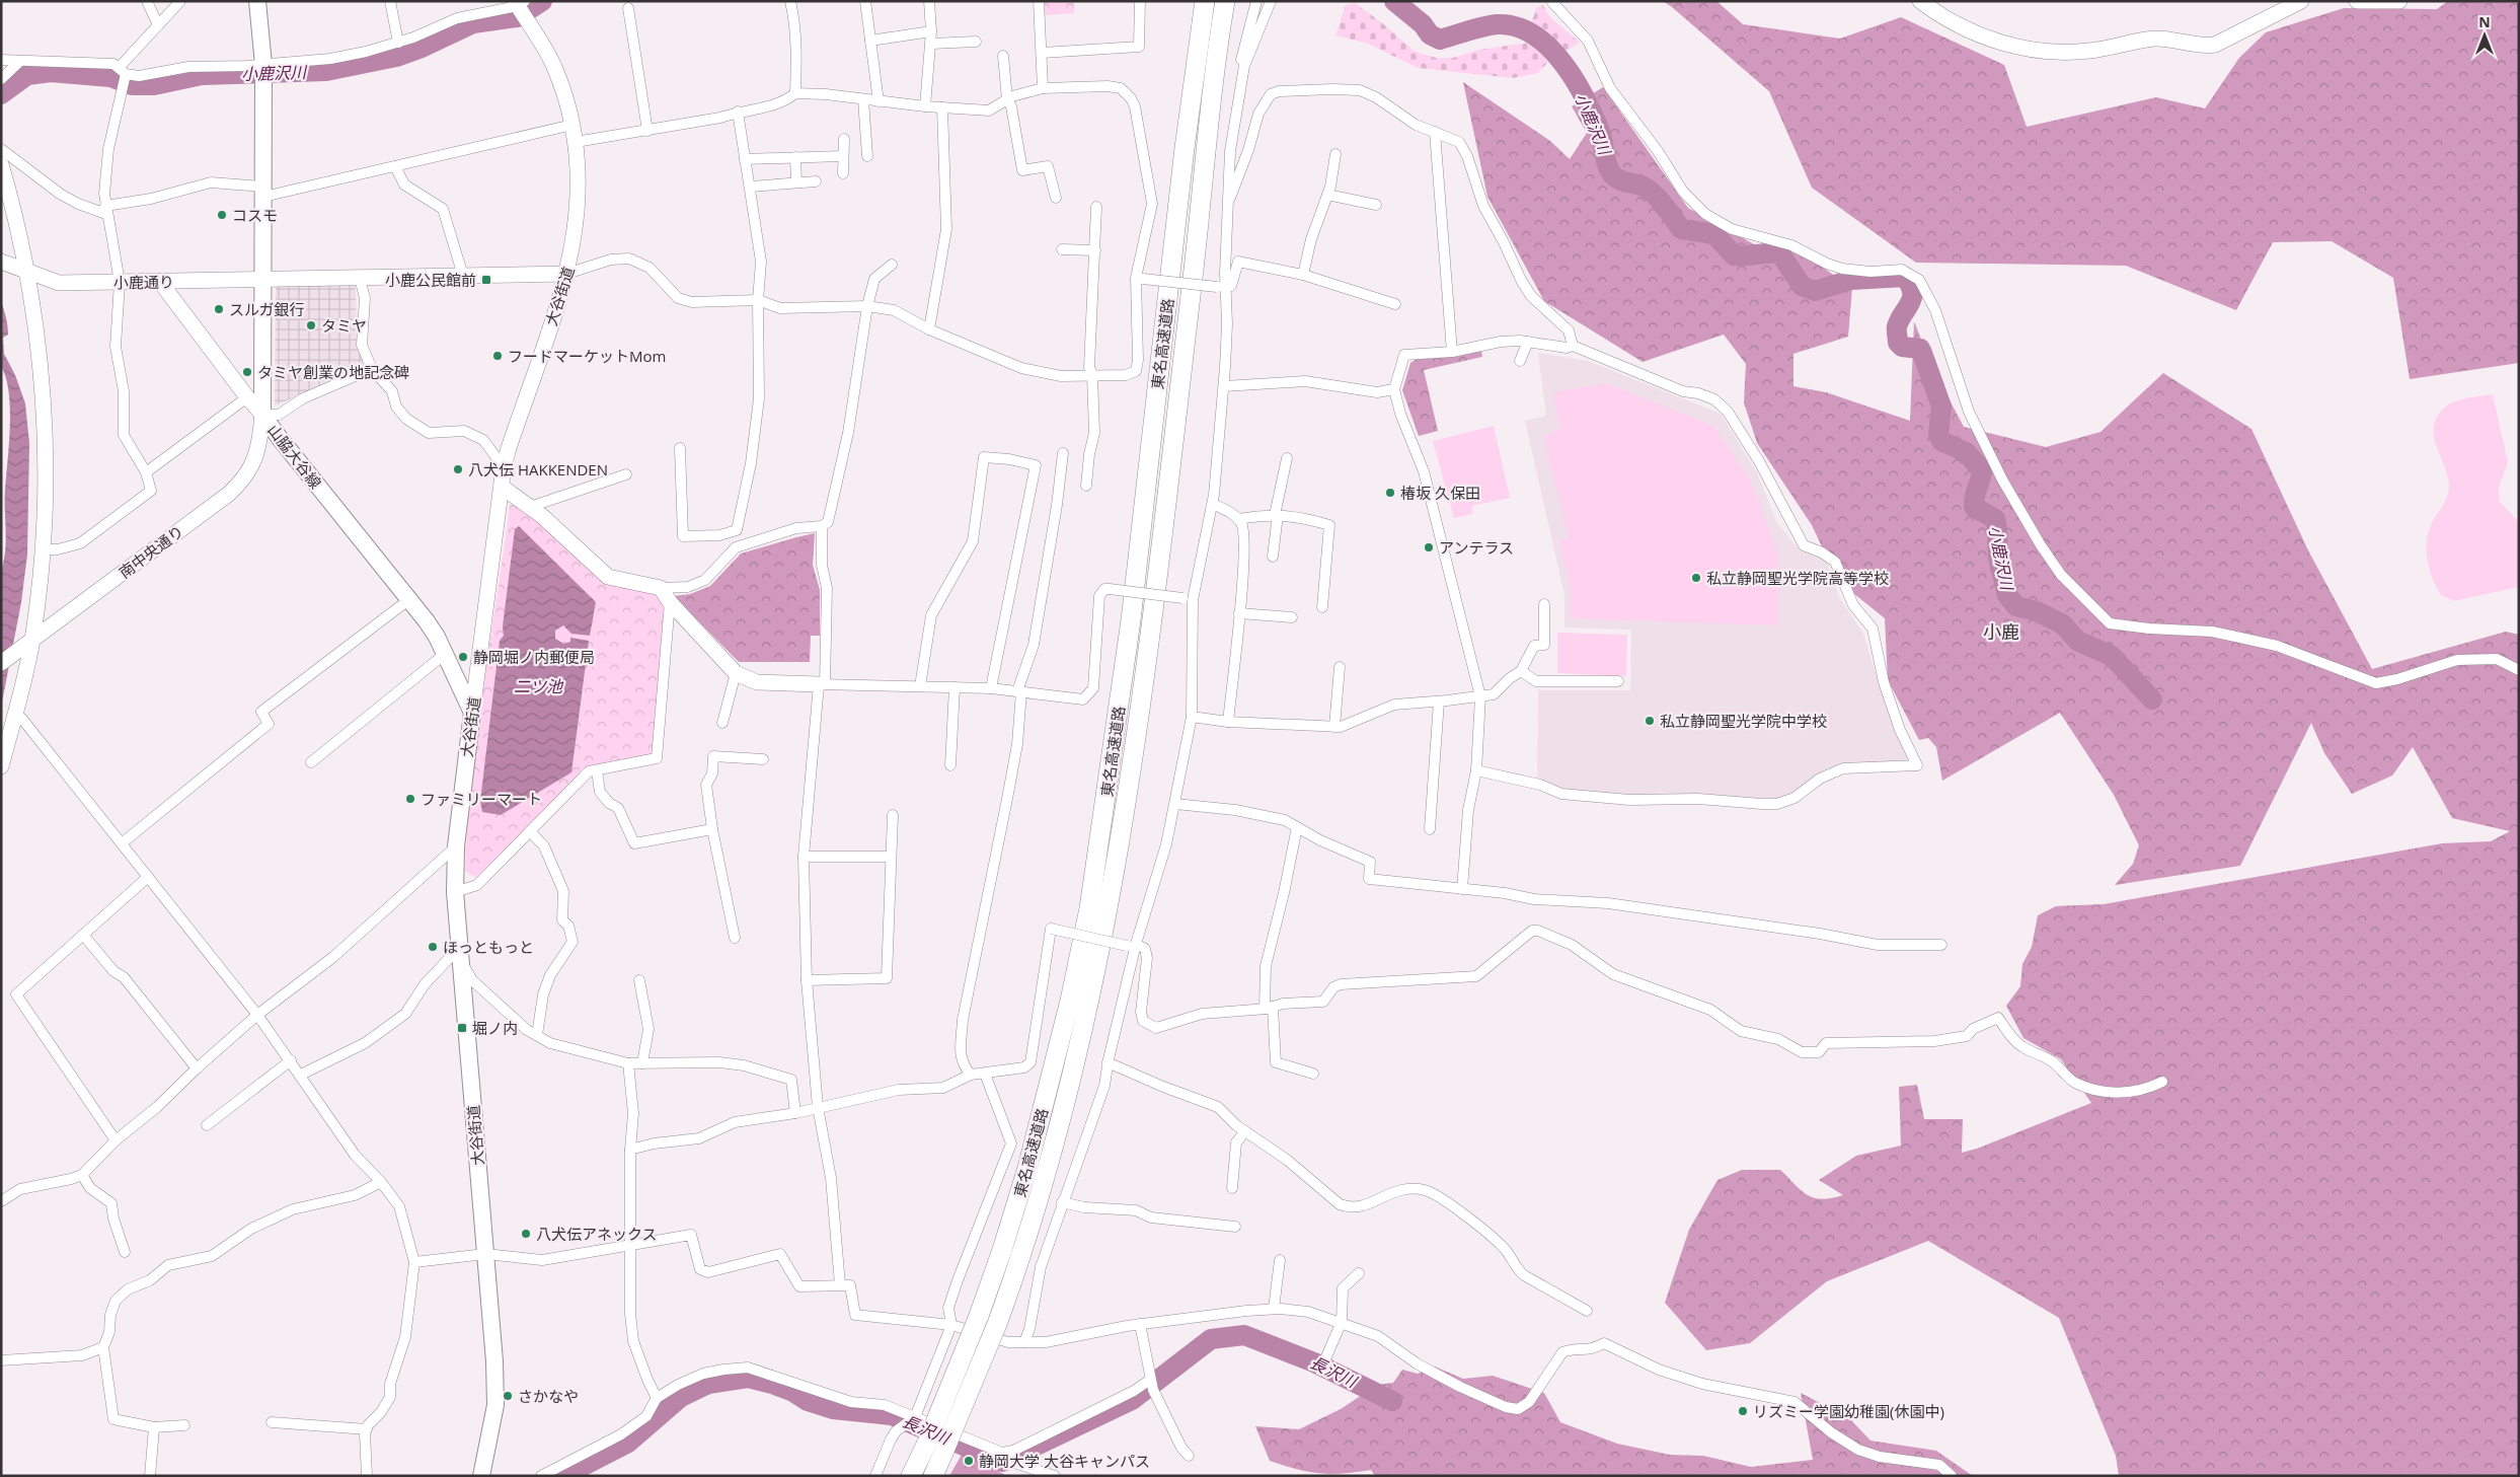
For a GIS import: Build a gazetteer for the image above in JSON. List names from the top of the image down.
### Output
{
  "streets": {
    "highway": ["東名高速道路"],
    "main road": ["大谷街道", "山脇大谷線"],
    "street": ["小鹿通り", "南中央通り"]
  },
  "crossings": [
    ["小鹿通り", "大谷街道"],
    ["小鹿通り", "山脇大谷線"],
    ["大谷街道", "山脇大谷線"],
    ["山脇大谷線", "南中央通り"]
  ],
  "districts": ["小鹿"],
  "water": ["小鹿沢川", "二ツ池", "長沢川"],
  "places": {
    "other": [
      "コスモ",
      "スルガ銀行",
      "タミヤ",
      "フードマーケットMom",
      "タミヤ創業の地記念碑",
      "八犬伝 HAKKENDEN",
      "椿坂 久保田",
      "アンテラス",
      "私立静岡聖光学院高等学校",
      "静岡堀ノ内郵便局",
      "私立静岡聖光学院中学校",
      "ファミリーマート",
      "ほっともっと",
      "八犬伝アネックス",
      "さかなや",
      "リズミー学園幼稚園(休園中)",
      "静岡大学 大谷キャンパス"
    ],
    "transit": ["小鹿公民館前", "堀ノ内"]
  },
  "north": "top"
}
